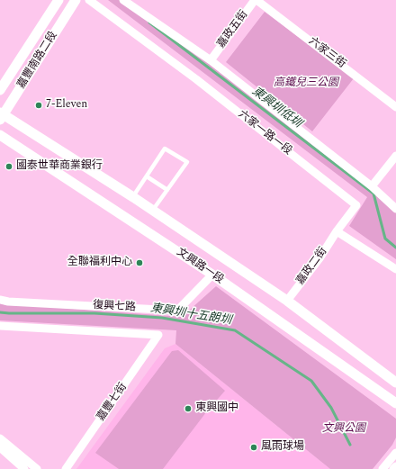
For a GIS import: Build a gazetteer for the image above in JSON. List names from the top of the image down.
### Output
{
  "streets": {
    "street": [
      "嘉政五街",
      "六家三街",
      "嘉豐南路二段",
      "六家一路一段",
      "文興路一段",
      "嘉政二街",
      "復興七路",
      "嘉豐七街"
    ]
  },
  "crossings": [
    ["嘉政五街", "六家三街"],
    ["嘉豐南路二段", "文興路一段"],
    ["六家一路一段", "嘉政二街"],
    ["文興路一段", "嘉政二街"],
    ["文興路一段", "復興七路"]
  ],
  "water": ["東興圳低圳", "東興圳十五朗圳"],
  "parks": ["高鐵兒三公園", "文興公園"],
  "places": [
    "7-Eleven",
    "國泰世華商業銀行",
    "全聯福利中心",
    "東興國中",
    "風雨球場"
  ]
}
